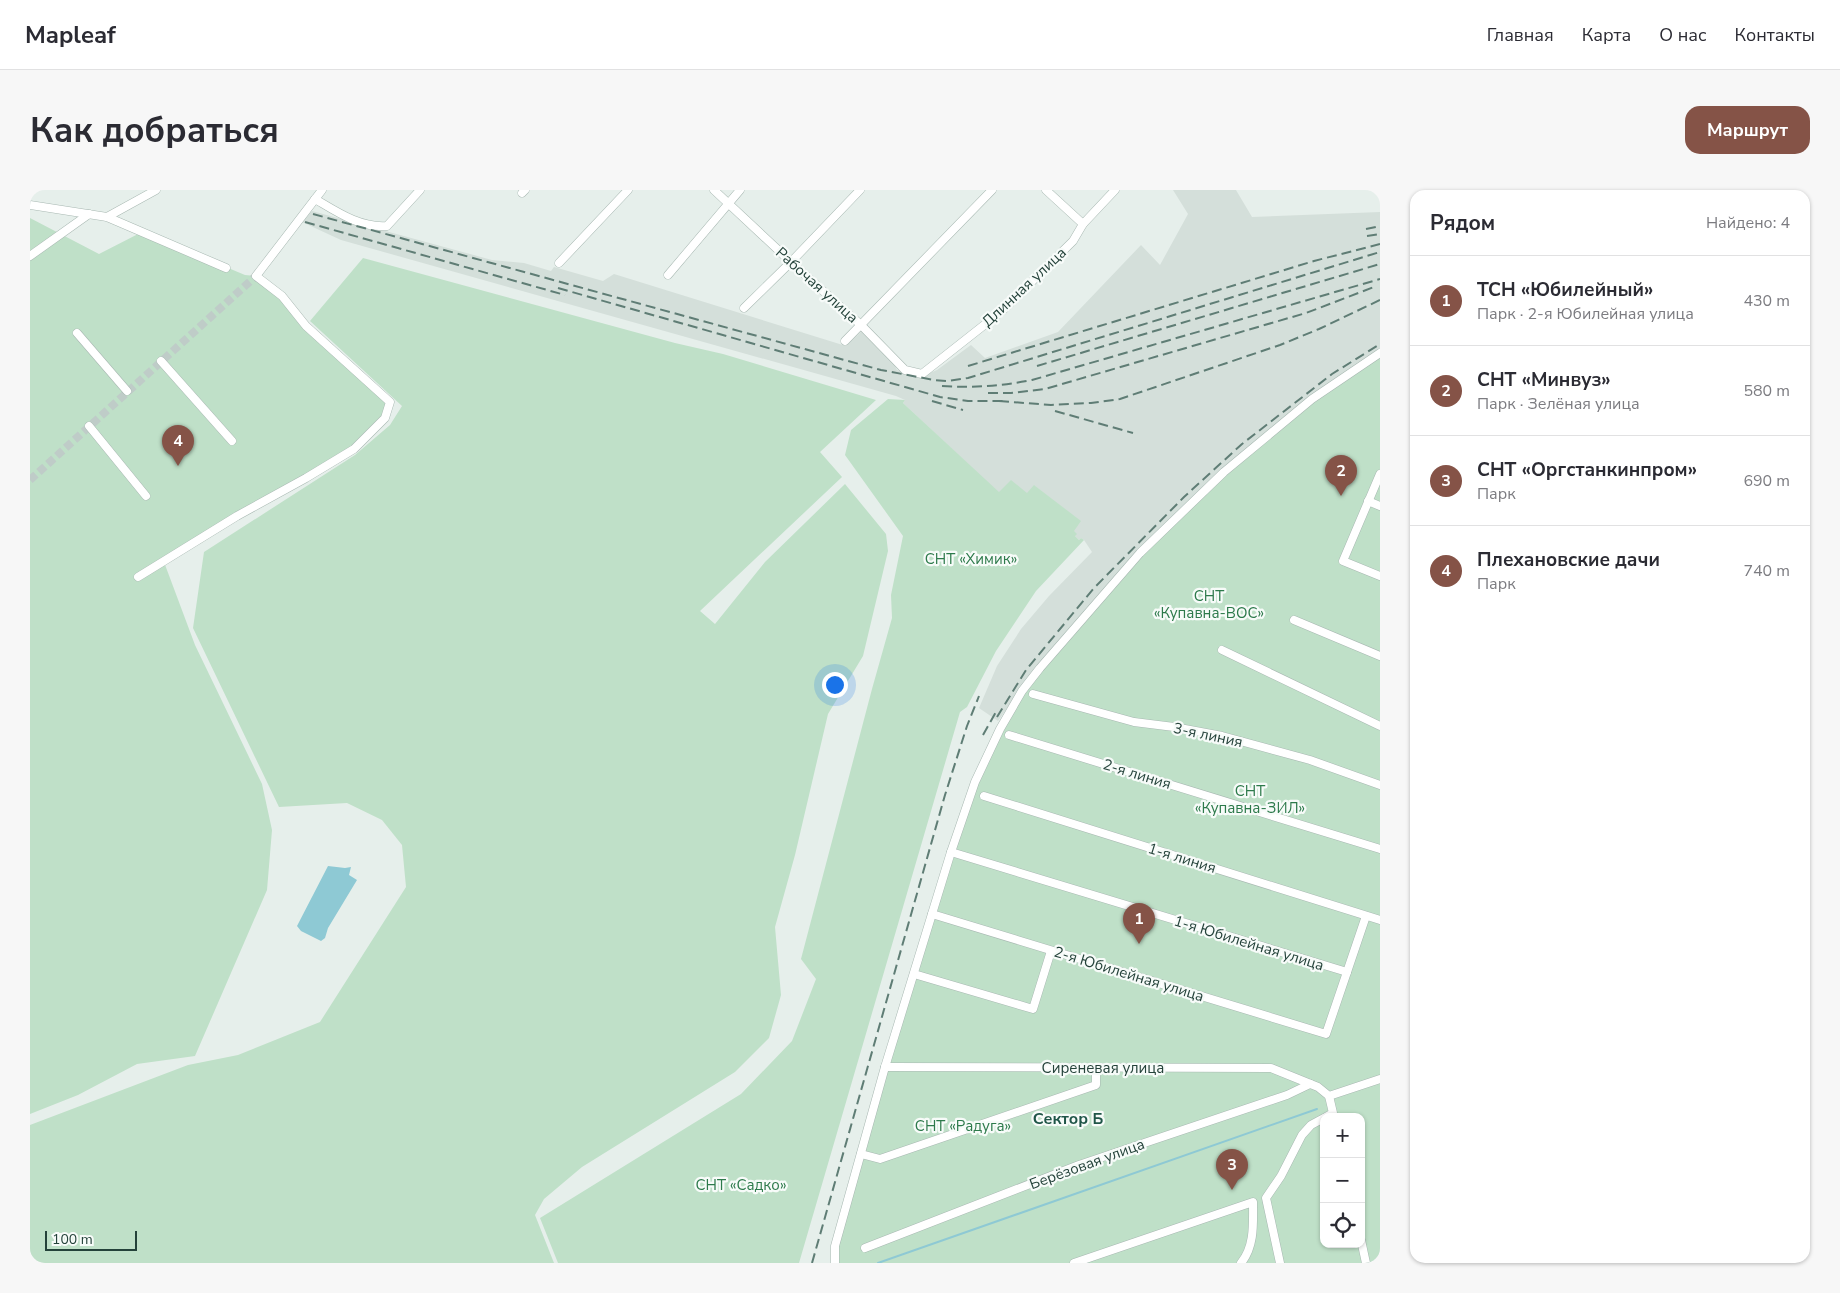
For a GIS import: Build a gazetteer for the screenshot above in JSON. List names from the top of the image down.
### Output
{
  "streets": {
    "street": [
      "Рабочая улица",
      "Длинная улица",
      "3-я линия",
      "2-я линия",
      "1-я линия",
      "1-я Юбилейная улица",
      "2-я Юбилейная улица",
      "Сиреневая улица",
      "Берёзовая улица"
    ]
  },
  "crossings": [
    ["Рабочая улица", "Длинная улица"],
    ["1-я Юбилейная улица", "2-я Юбилейная улица"],
    ["Сиреневая улица", "Берёзовая улица"]
  ],
  "districts": ["Сектор Б"],
  "parks": [
    "СНТ «Химик»",
    "СНТ «Купавна-ВОС»",
    "СНТ «Купавна-ЗИЛ»",
    "СНТ «Радуга»",
    "СНТ «Садко»"
  ],
  "scale_bar": "100 m",
  "page": {
    "header": "Mapleaf",
    "nav": [
      "Главная",
      "Карта",
      "О нас",
      "Контакты"
    ],
    "buttons": "Маршрут",
    "title": "Как добраться",
    "heading": ["Рядом", "Найдено: 4"],
    "list": [
      {
        "mark": "1",
        "name": "ТСН «Юбилейный»",
        "note": "Парк · 2-я Юбилейная улица",
        "value": "430 m"
      },
      {
        "mark": "2",
        "name": "СНТ «Минвуз»",
        "note": "Парк · Зелёная улица",
        "value": "580 m"
      },
      {
        "mark": "3",
        "name": "СНТ «Оргстанкинпром»",
        "note": "Парк",
        "value": "690 m"
      },
      {
        "mark": "4",
        "name": "Плехановские дачи",
        "note": "Парк",
        "value": "740 m"
      }
    ],
    "pins": [
      "4",
      "2",
      "1",
      "3"
    ],
    "map_buttons": ["+", "−"],
    "scale": "100 m"
  }
}
